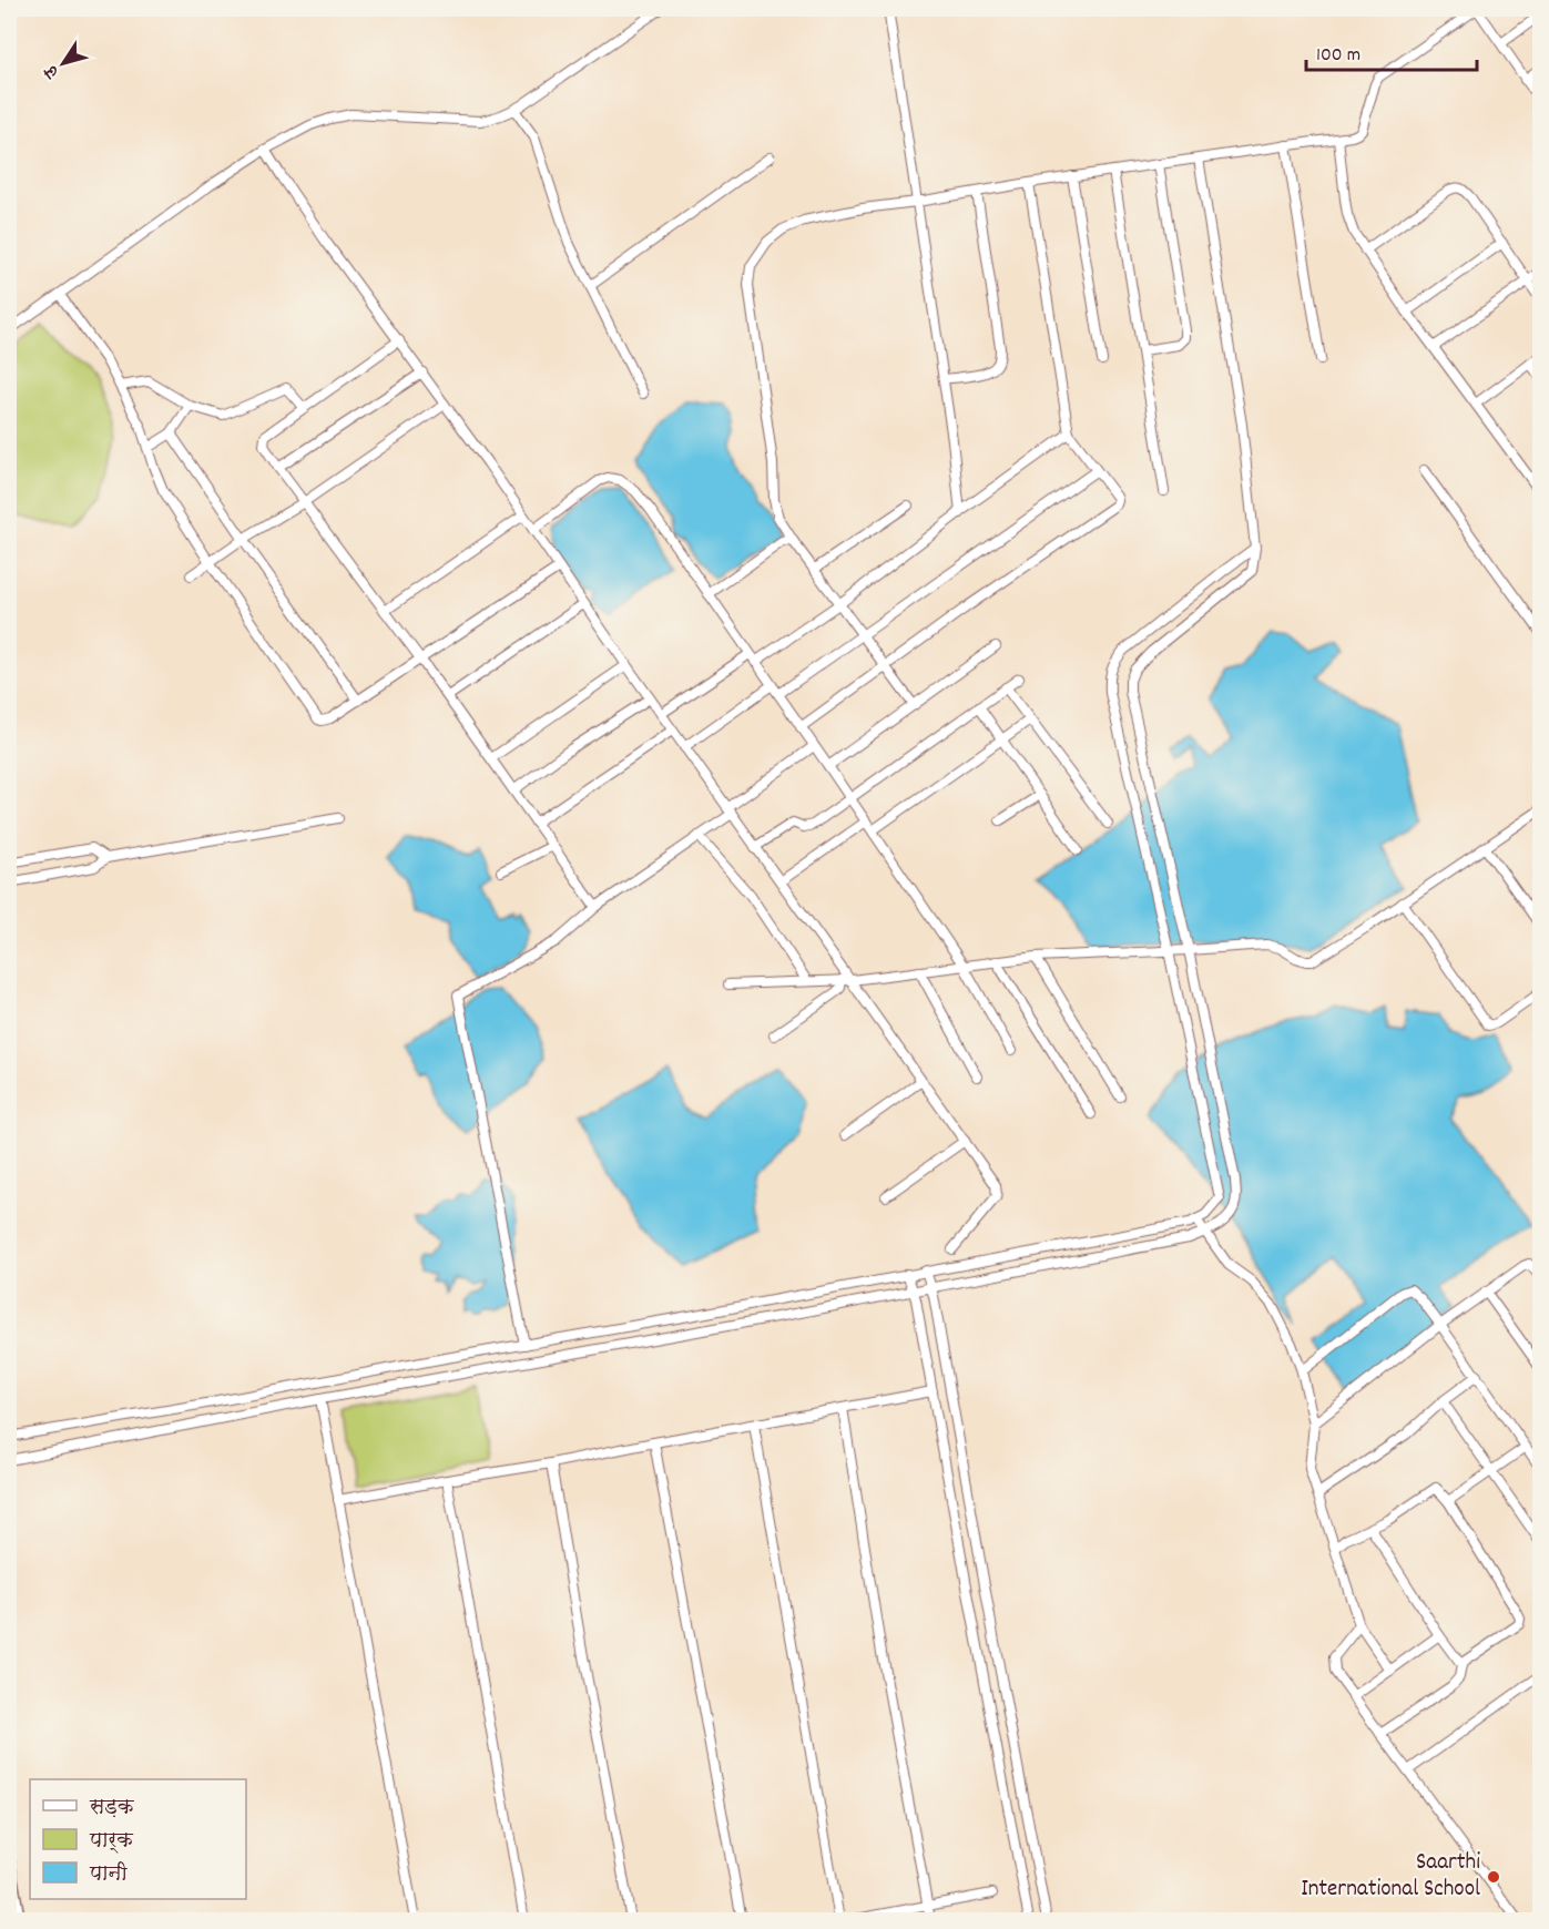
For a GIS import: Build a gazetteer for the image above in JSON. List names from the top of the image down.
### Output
{
  "places": ["Saarthi International School"],
  "legend": ["सड़क", "पार्क", "पानी"],
  "scale_bar": "100 m",
  "north": "bottom left"
}
